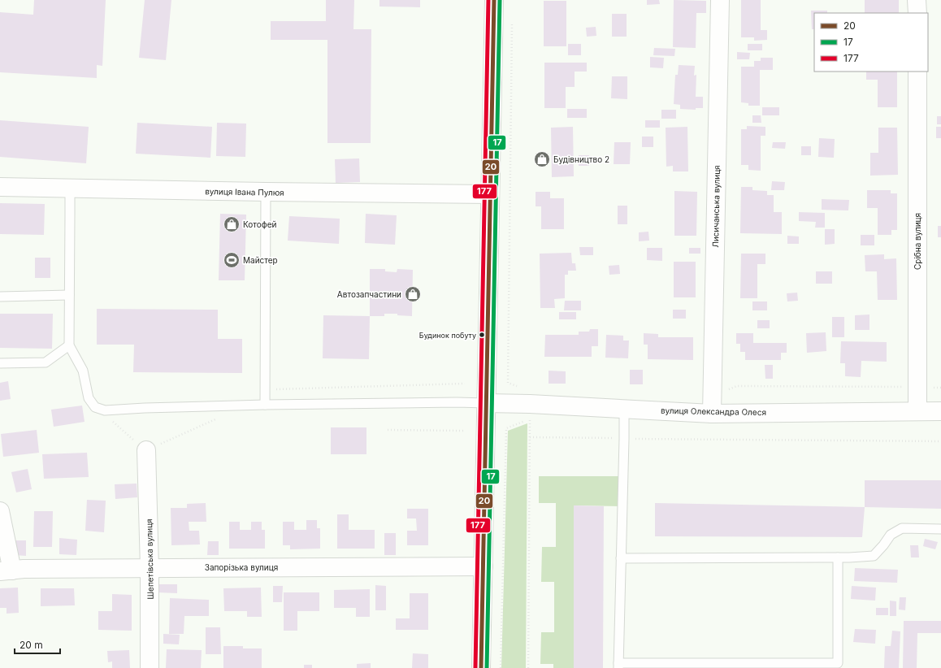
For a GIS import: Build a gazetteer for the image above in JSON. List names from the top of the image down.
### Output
{
  "streets": {
    "street": [
      "вулиця Івана Пулюя",
      "Лисичанська вулиця",
      "Срібна вулиця",
      "вулиця Олександра Олеся",
      "Шепетівська вулиця",
      "Запорізька вулиця"
    ]
  },
  "crossings": [
    ["Лисичанська вулиця", "вулиця Олександра Олеся"],
    ["Срібна вулиця", "вулиця Олександра Олеся"],
    ["Шепетівська вулиця", "Запорізька вулиця"]
  ],
  "places": {
    "shop": ["Будівництво 2", "Котофей", "Автозапчастини"],
    "sports": ["Майстер"],
    "other": ["Будинок побуту"]
  },
  "lines": ["transit line 20", "transit line 17", "transit line 177"],
  "legend": ["20", "17", "177"],
  "scale_bar": "20 m"
}
